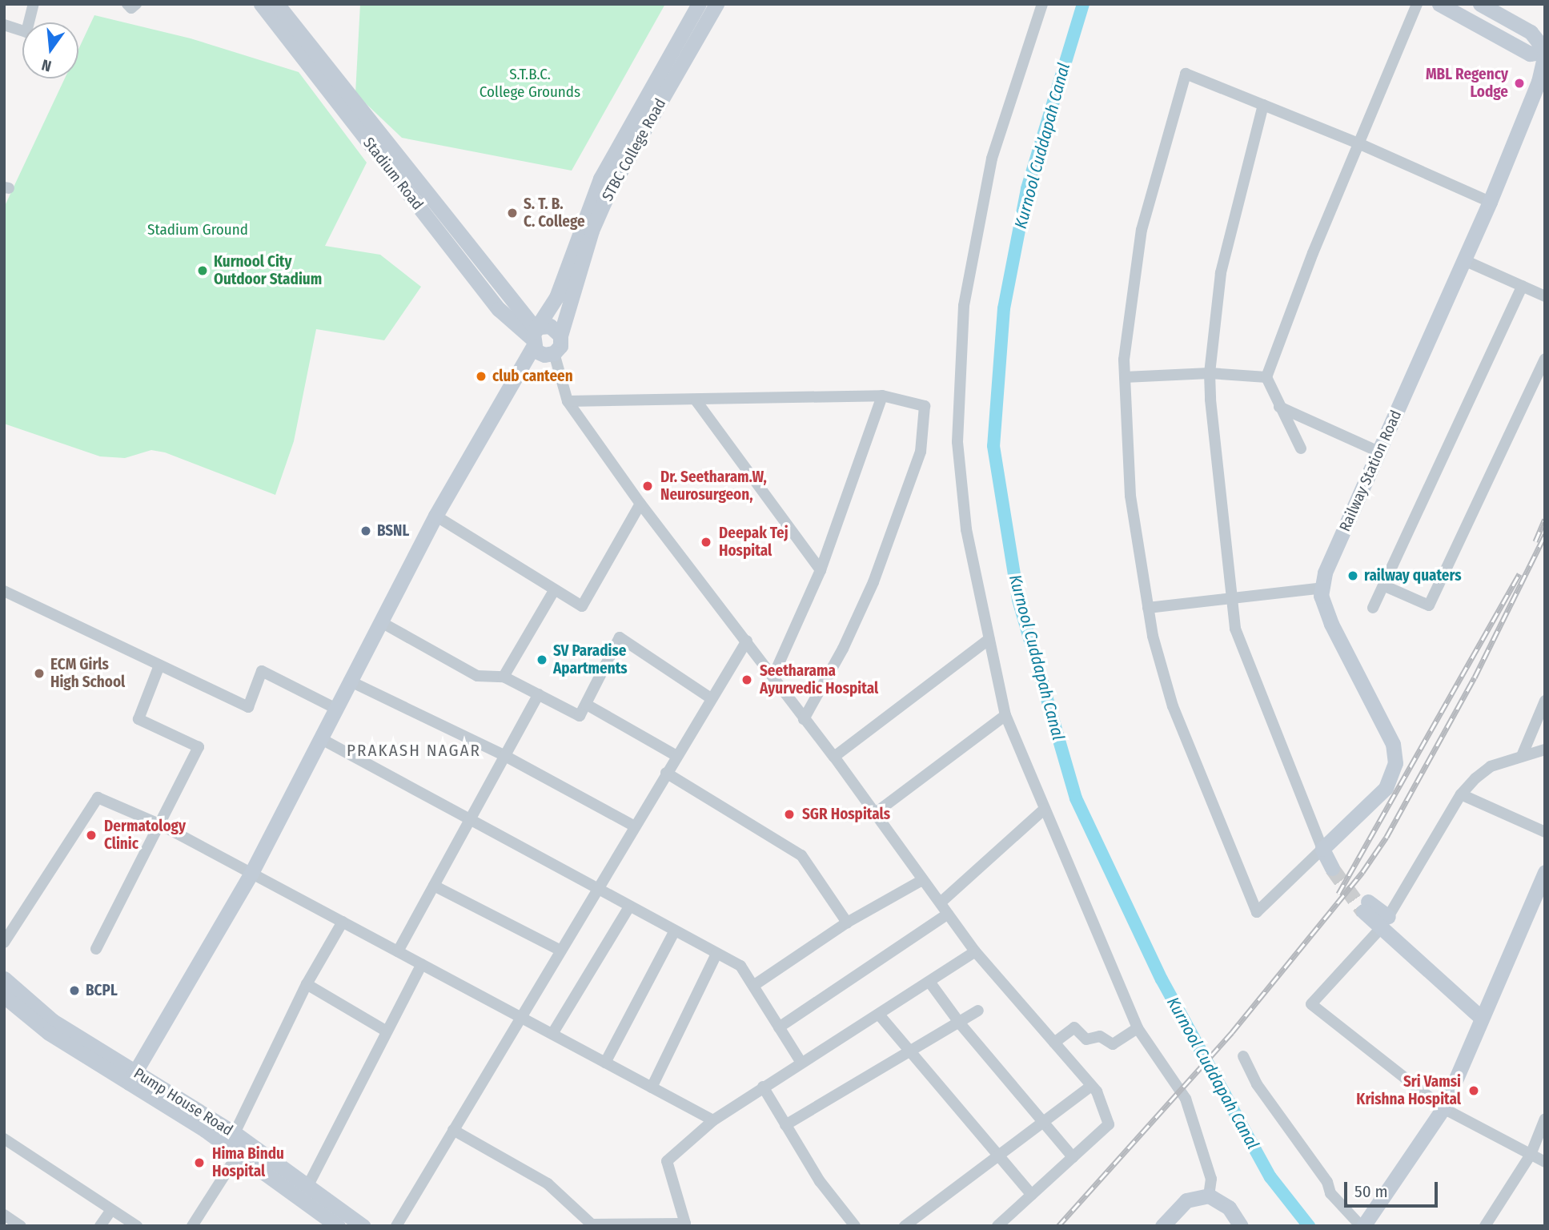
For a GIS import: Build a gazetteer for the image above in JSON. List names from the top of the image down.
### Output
{
  "streets": {
    "street": [
      "STBC College Road",
      "Stadium Road",
      "Railway Station Road",
      "Pump House Road"
    ]
  },
  "crossings": [
    ["STBC College Road", "Stadium Road"],
    ["STBC College Road", "Pump House Road"]
  ],
  "districts": ["PRAKASH NAGAR"],
  "water": ["Kurnool Cuddapah Canal"],
  "parks": ["S.T.B.C. College Grounds", "Stadium Ground"],
  "places": [
    "MBL Regency Lodge",
    "S. T. B. C. College",
    "Kurnool City Outdoor Stadium",
    "club canteen",
    "Dr. Seetharam.W, Neurosurgeon,",
    "BSNL",
    "Deepak Tej Hospital",
    "railway quaters",
    "SV Paradise Apartments",
    "ECM Girls High School",
    "Seetharama Ayurvedic Hospital",
    "SGR Hospitals",
    "Dermatology Clinic",
    "BCPL",
    "Sri Vamsi Krishna Hospital",
    "Hima Bindu Hospital"
  ],
  "scale_bar": "50 m",
  "north": "bottom"
}
